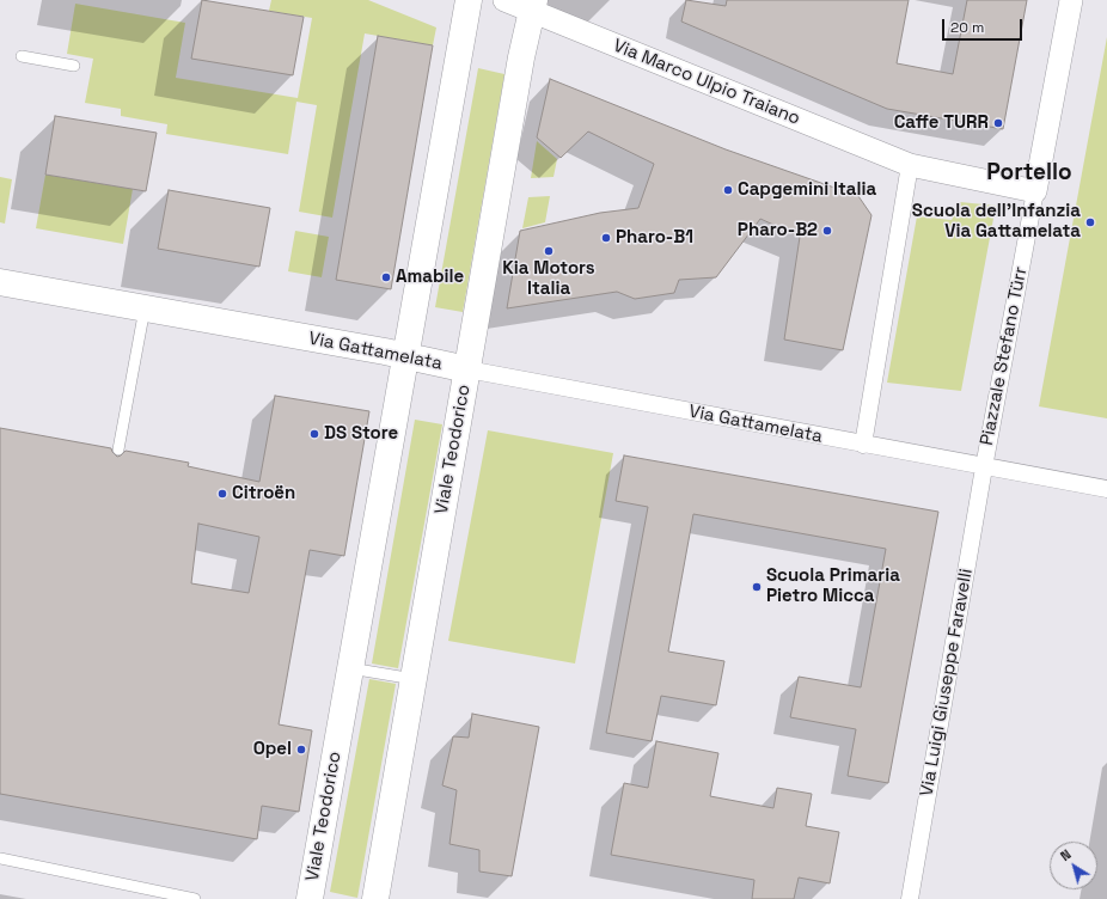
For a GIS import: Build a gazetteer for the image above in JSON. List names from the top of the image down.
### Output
{
  "streets": {
    "street": [
      "Via Marco Ulpio Traiano",
      "Via Gattamelata",
      "Piazzale Stefano Türr",
      "Viale Teodorico",
      "Via Luigi Giuseppe Faravelli"
    ]
  },
  "crossings": [
    ["Via Marco Ulpio Traiano", "Viale Teodorico"],
    ["Via Gattamelata", "Piazzale Stefano Türr"],
    ["Via Gattamelata", "Viale Teodorico"],
    ["Piazzale Stefano Türr", "Via Luigi Giuseppe Faravelli"]
  ],
  "districts": ["Portello"],
  "places": [
    "Caffe TURR",
    "Capgemini Italia",
    "Scuola dell'Infanzia Via Gattamelata",
    "Pharo-B2",
    "Pharo-B1",
    "Kia Motors Italia",
    "Amabile",
    "DS Store",
    "Citroën",
    "Scuola Primaria Pietro Micca",
    "Opel"
  ],
  "scale_bar": "20 m",
  "north": "top left"
}
